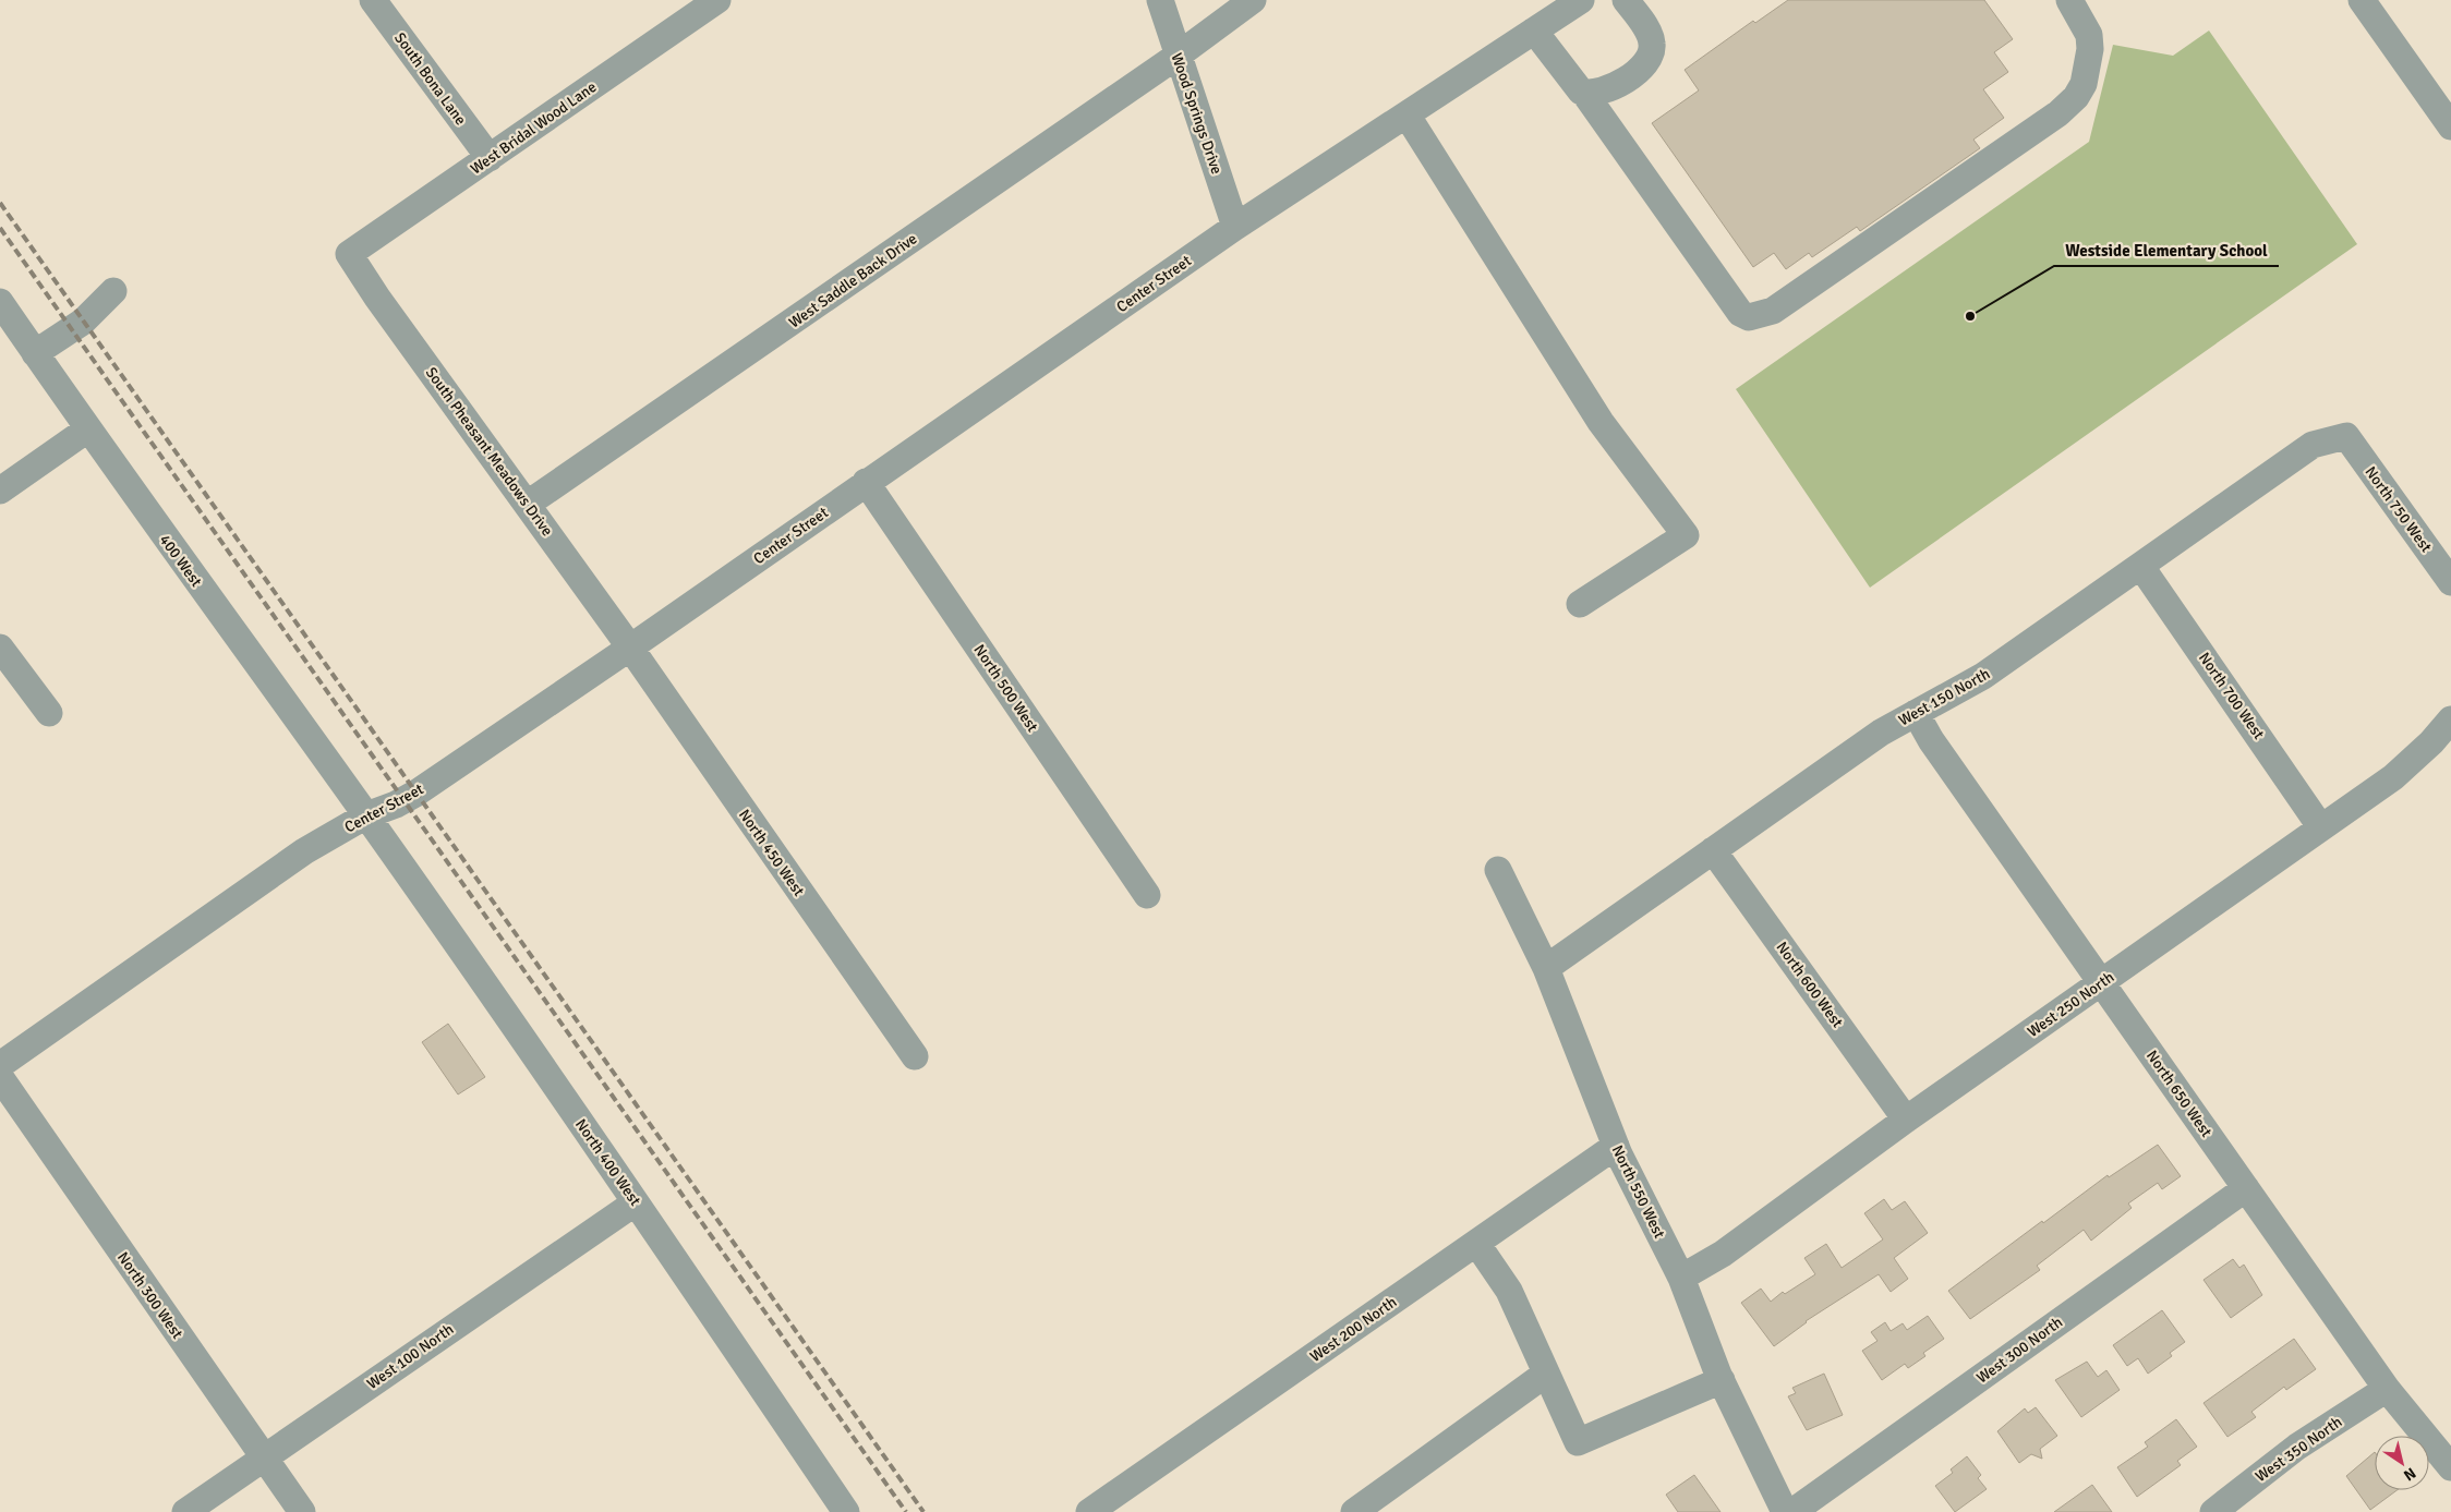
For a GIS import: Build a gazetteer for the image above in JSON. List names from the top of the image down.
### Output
{
  "streets": {
    "street": [
      "South Bona Lane",
      "Wood Springs Drive",
      "West Bridal Wood Lane",
      "West Saddle Back Drive",
      "Center Street",
      "South Pheasant Meadows Drive",
      "North 750 West",
      "400 West",
      "North 500 West",
      "North 700 West",
      "West 150 North",
      "North 450 West",
      "North 600 West",
      "West 250 North",
      "North 650 West",
      "North 400 West",
      "North 550 West",
      "North 300 West",
      "West 200 North",
      "West 300 North",
      "West 100 North",
      "West 350 North"
    ]
  },
  "crossings": [
    ["South Bona Lane", "West Bridal Wood Lane"],
    ["Wood Springs Drive", "West Saddle Back Drive"],
    ["Wood Springs Drive", "Center Street"],
    ["West Bridal Wood Lane", "South Pheasant Meadows Drive"],
    ["West Saddle Back Drive", "South Pheasant Meadows Drive"],
    ["Center Street", "South Pheasant Meadows Drive"],
    ["Center Street", "400 West"],
    ["Center Street", "North 500 West"],
    ["Center Street", "North 450 West"],
    ["Center Street", "North 400 West"],
    ["South Pheasant Meadows Drive", "North 450 West"],
    ["North 750 West", "West 150 North"],
    ["400 West", "North 400 West"],
    ["North 700 West", "West 150 North"],
    ["North 700 West", "West 250 North"],
    ["West 150 North", "North 600 West"],
    ["West 150 North", "North 650 West"],
    ["West 150 North", "North 550 West"],
    ["North 600 West", "West 250 North"],
    ["West 250 North", "North 650 West"],
    ["West 250 North", "North 550 West"],
    ["North 650 West", "West 300 North"],
    ["North 650 West", "West 350 North"],
    ["North 400 West", "West 100 North"],
    ["North 550 West", "West 200 North"],
    ["North 300 West", "West 100 North"]
  ],
  "places": ["Westside Elementary School"],
  "north": "bottom right"
}
